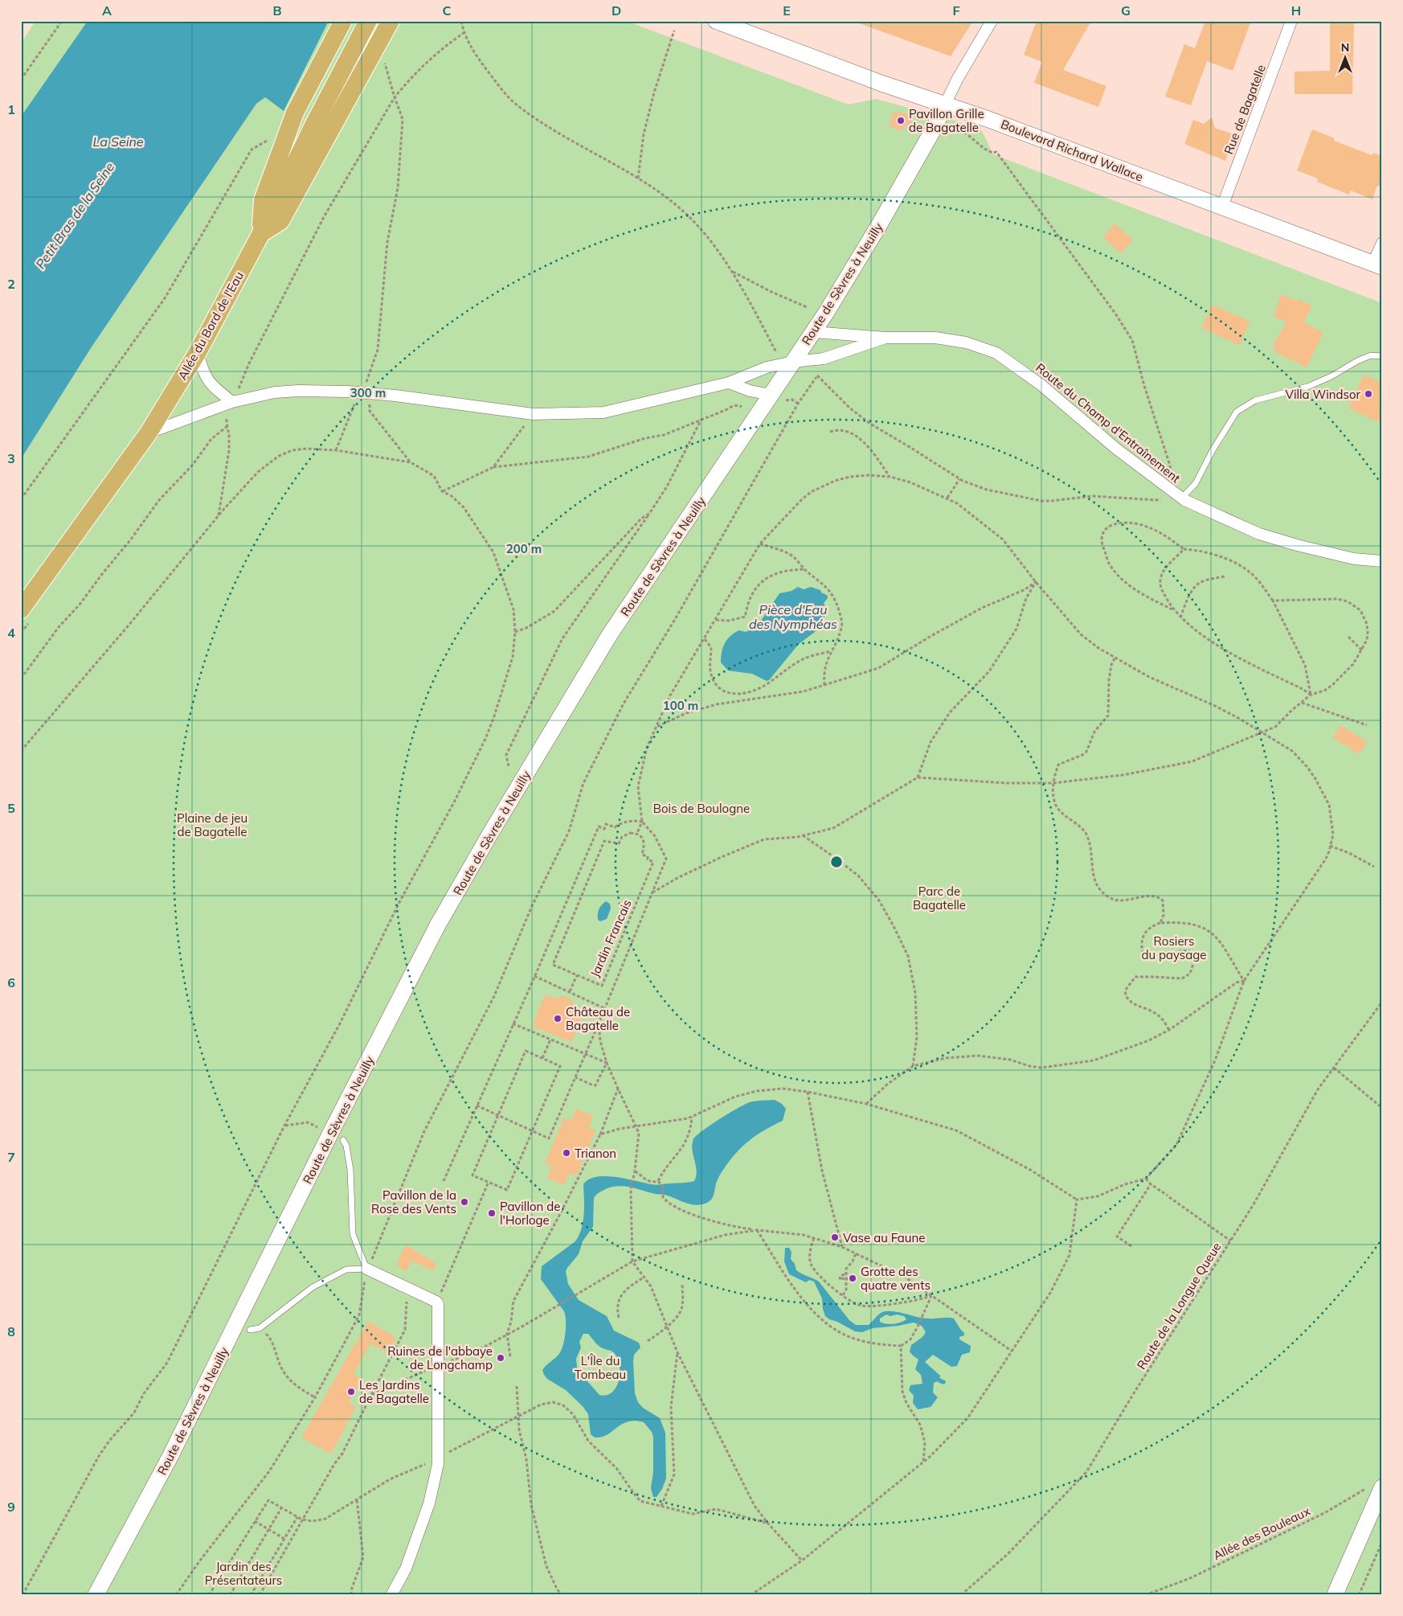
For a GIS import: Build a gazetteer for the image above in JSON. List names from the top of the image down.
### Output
{
  "streets": {
    "main road": ["Allée du Bord de l'Eau"],
    "street": [
      "Rue de Bagatelle",
      "Boulevard Richard Wallace",
      "Route de Sèvres à Neuilly",
      "Route du Champ d'Entraînement"
    ],
    "path": ["Jardin Francais", "Route de la Longue Queue", "Allée des Bouleaux"]
  },
  "crossings": [
    ["Rue de Bagatelle", "Boulevard Richard Wallace"],
    ["Boulevard Richard Wallace", "Route de Sèvres à Neuilly"],
    ["Route de Sèvres à Neuilly", "Route du Champ d'Entraînement"],
    ["Allée du Bord de l'Eau", "Route du Champ d'Entraînement"]
  ],
  "water": ["La Seine", "Petit Bras de la Seine", "Pièce d'Eau des Nymphéas"],
  "parks": [
    "Bois de Boulogne",
    "Plaine de jeu de Bagatelle",
    "Parc de Bagatelle",
    "Rosiers du paysage",
    "L'Île du Tombeau",
    "Jardin des Présentateurs"
  ],
  "places": [
    "Pavillon Grille de Bagatelle",
    "Villa Windsor",
    "Château de Bagatelle",
    "Trianon",
    "Pavillon de la Rose des Vents",
    "Pavillon de l'Horloge",
    "Vase au Faune",
    "Grotte des quatre vents",
    "Ruines de l'abbaye de Longchamp",
    "Les Jardins de Bagatelle"
  ],
  "north": "top",
  "grid": {
    "columns": [
      "A",
      "B",
      "C",
      "D",
      "E",
      "F",
      "G",
      "H"
    ],
    "rows": [
      "1",
      "2",
      "3",
      "4",
      "5",
      "6",
      "7",
      "8",
      "9"
    ]
  },
  "rings": ["300 m", "200 m", "100 m"]
}
